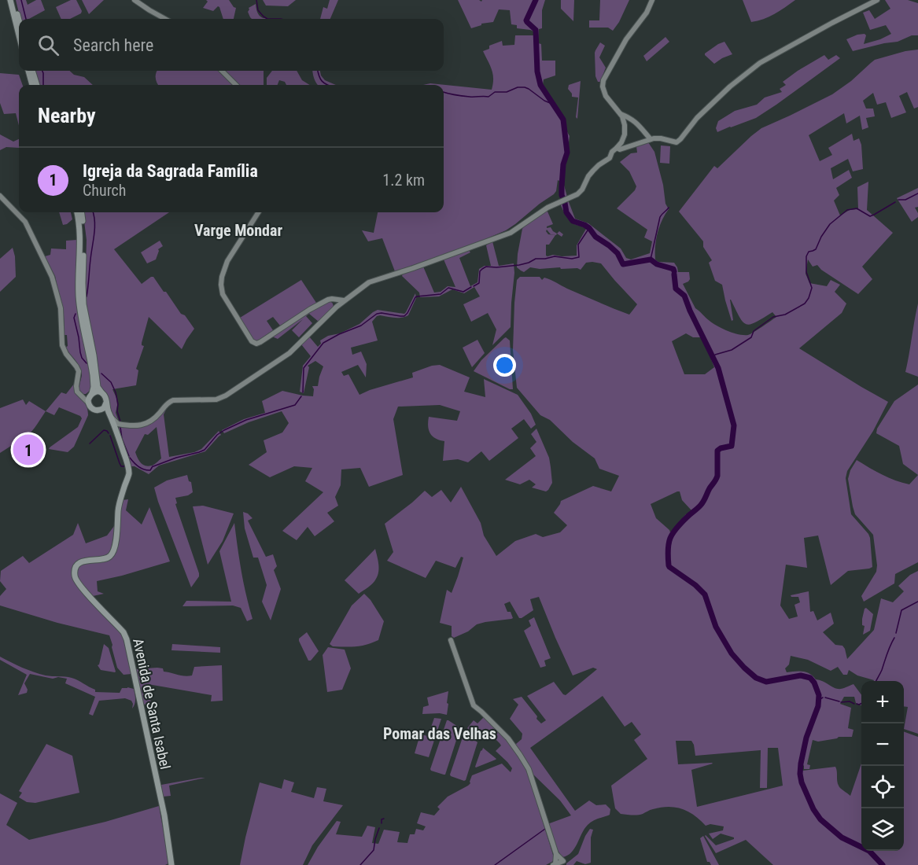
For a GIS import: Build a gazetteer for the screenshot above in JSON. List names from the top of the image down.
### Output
{
  "streets": {
    "main road": ["Avenida de Santa Isabel"]
  },
  "districts": ["Varge Mondar", "Pomar das Velhas"],
  "page": {
    "search": "Search here",
    "heading": "Nearby",
    "list": [
      {
        "mark": "1",
        "name": "Igreja da Sagrada Família",
        "note": "Church",
        "value": "1.2 km"
      }
    ],
    "pins": "1",
    "map_buttons": ["+", "−"]
  }
}
